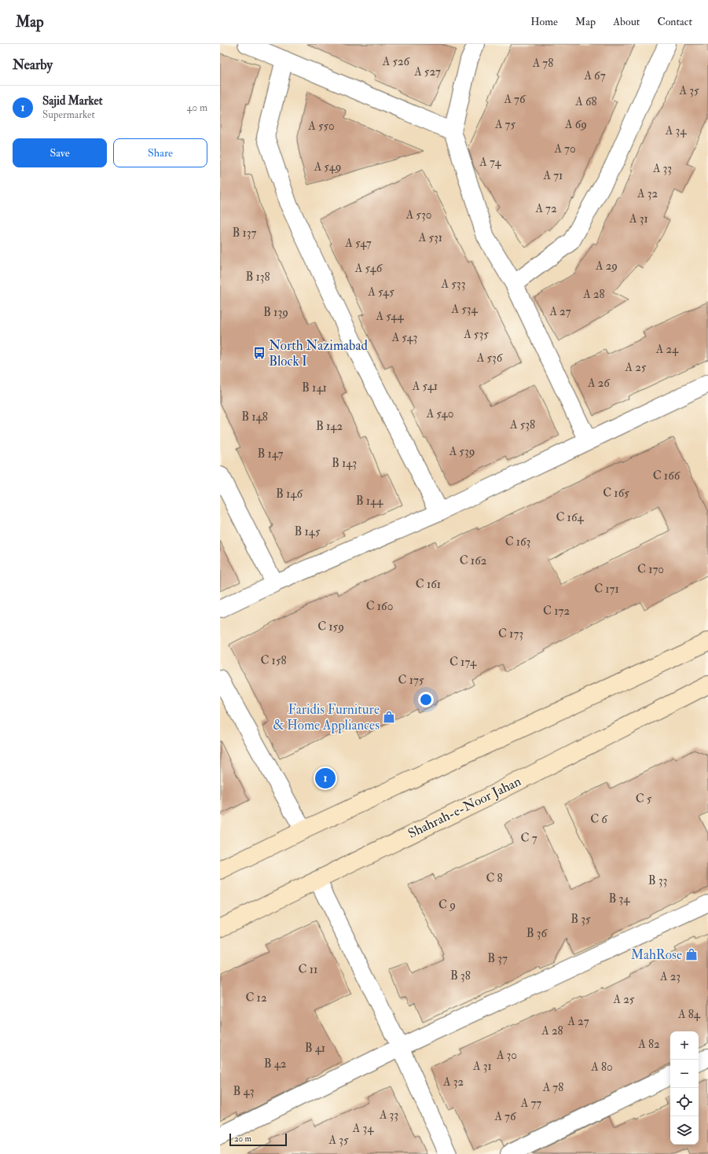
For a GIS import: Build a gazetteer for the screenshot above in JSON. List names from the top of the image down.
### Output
{
  "streets": {
    "main road": ["Shahrah-e-Noor Jahan"]
  },
  "places": {
    "bus stop": ["North Nazimabad Block I"],
    "shop": ["Faridis Furniture & Home Appliances", "MahRose"]
  },
  "house_numbers": [
    "A 526",
    "A 78",
    "A 527",
    "A 67",
    "A 35",
    "A 76",
    "A 68",
    "A 75",
    "A 69",
    "A 550",
    "A 34",
    "A 70",
    "A 74",
    "A 549",
    "A 33",
    "A 71",
    "A 32",
    "A 72",
    "A 530",
    "A 31",
    "B 137",
    "A 531",
    "A 547",
    "A 29",
    "A 546",
    "B 138",
    "A 533",
    "A 545",
    "A 28",
    "A 534",
    "A 27",
    "B 139",
    "A 544",
    "A 535",
    "A 543",
    "A 24",
    "A 536",
    "A 25",
    "A 26",
    "A 541",
    "B 141",
    "A 540",
    "B 148",
    "A 538",
    "B 142",
    "A 539",
    "B 147",
    "B 143",
    "C 166",
    "C 165",
    "B 146",
    "B 144",
    "C 164",
    "B 145",
    "C 163",
    "C 162",
    "C 170",
    "C 161",
    "C 171",
    "C 160",
    "C 172",
    "C 159",
    "C 173",
    "C 158",
    "C 174",
    "C 175",
    "C 5",
    "C 6",
    "C 7",
    "C 8",
    "B 33",
    "B 34",
    "C 9",
    "B 35",
    "B 36",
    "B 37",
    "C 11",
    "B 38",
    "A 23",
    "C 12",
    "A 25",
    "A 84",
    "A 27",
    "A 28",
    "A 82",
    "B 41",
    "A 30",
    "B 42",
    "A 31",
    "A 80",
    "A 32",
    "A 78",
    "B 43",
    "A 77",
    "A 33",
    "A 76",
    "A 34",
    "A 35"
  ],
  "scale_bar": "20 m",
  "page": {
    "header": "Map",
    "nav": [
      "Home",
      "Map",
      "About",
      "Contact"
    ],
    "heading": "Nearby",
    "list": [
      {
        "mark": "1",
        "name": "Sajid Market",
        "note": "Supermarket",
        "value": "40 m"
      }
    ],
    "buttons": ["Save", "Share"],
    "pins": "1",
    "map_buttons": ["+", "−"],
    "scale": "20 m"
  }
}
